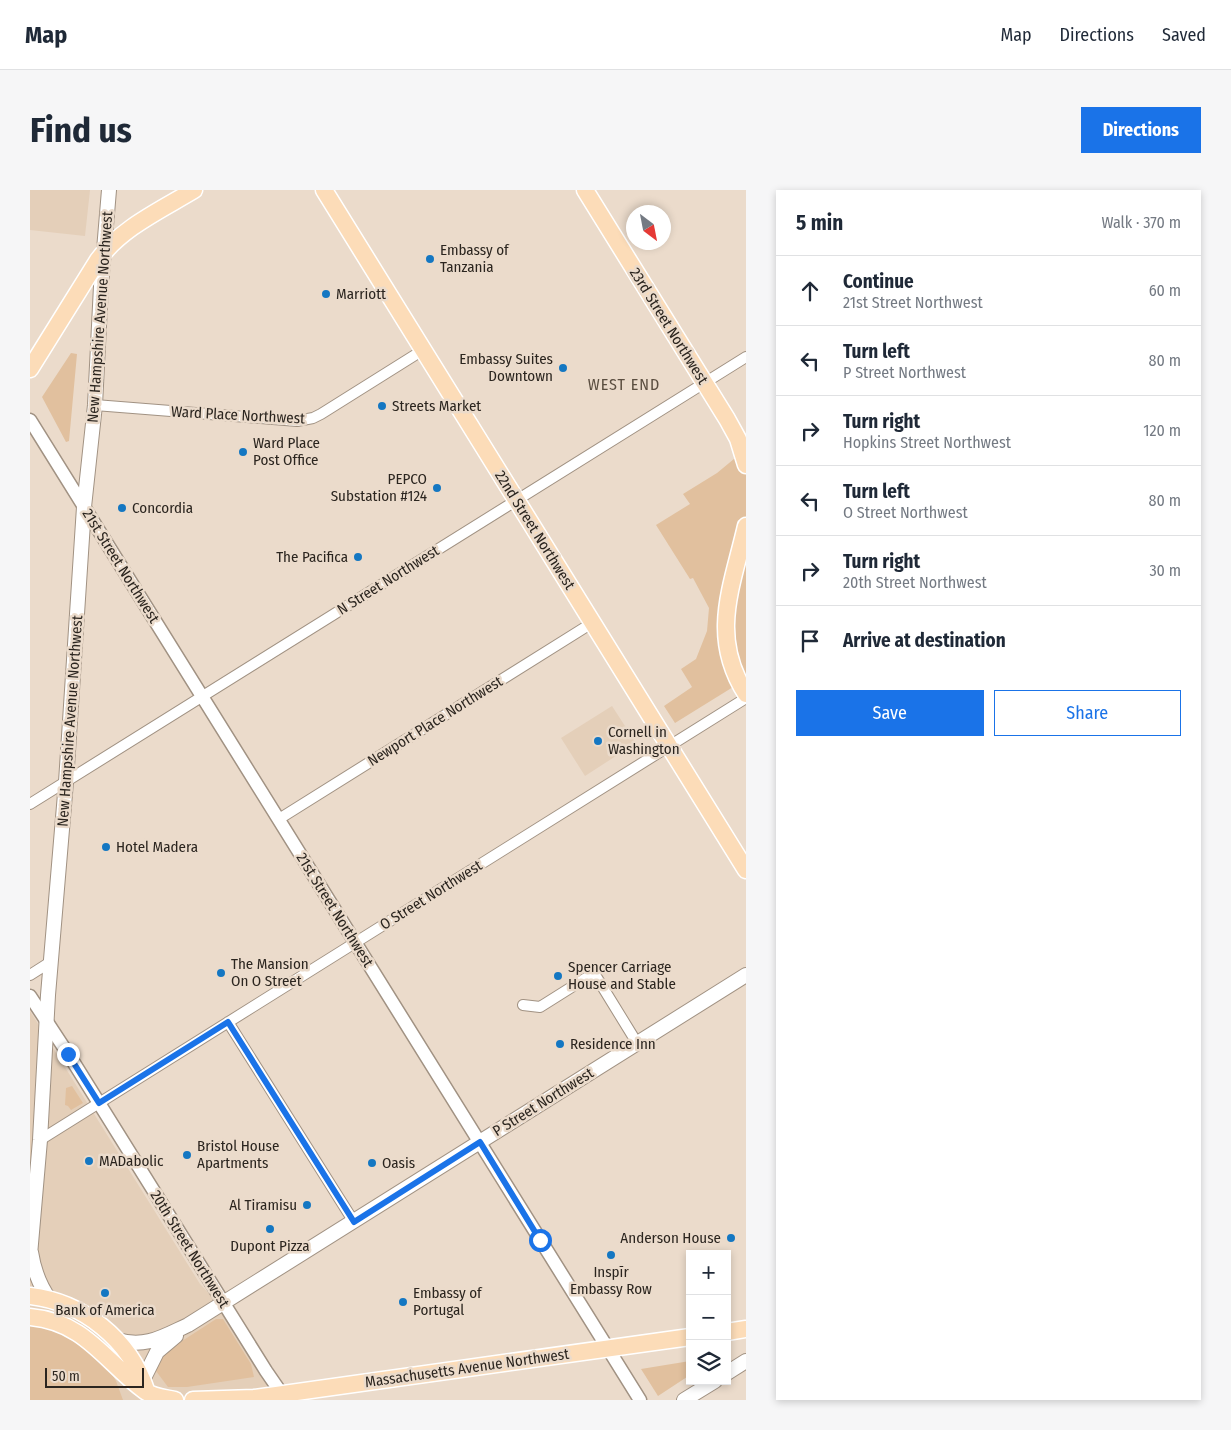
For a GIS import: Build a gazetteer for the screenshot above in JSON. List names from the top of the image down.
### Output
{
  "streets": {
    "main road": [
      "New Hampshire Avenue Northwest",
      "23rd Street Northwest",
      "22nd Street Northwest",
      "P Street Northwest",
      "Massachusetts Avenue Northwest"
    ],
    "street": [
      "Ward Place Northwest",
      "21st Street Northwest",
      "N Street Northwest",
      "Newport Place Northwest",
      "O Street Northwest",
      "20th Street Northwest"
    ]
  },
  "crossings": [
    ["New Hampshire Avenue Northwest", "Ward Place Northwest"],
    ["New Hampshire Avenue Northwest", "21st Street Northwest"],
    ["New Hampshire Avenue Northwest", "N Street Northwest"],
    ["New Hampshire Avenue Northwest", "O Street Northwest"],
    ["New Hampshire Avenue Northwest", "20th Street Northwest"],
    ["23rd Street Northwest", "N Street Northwest"],
    ["Ward Place Northwest", "22nd Street Northwest"],
    ["22nd Street Northwest", "N Street Northwest"],
    ["22nd Street Northwest", "Newport Place Northwest"],
    ["22nd Street Northwest", "O Street Northwest"],
    ["21st Street Northwest", "N Street Northwest"],
    ["21st Street Northwest", "Newport Place Northwest"],
    ["21st Street Northwest", "O Street Northwest"],
    ["21st Street Northwest", "P Street Northwest"],
    ["21st Street Northwest", "Massachusetts Avenue Northwest"],
    ["O Street Northwest", "20th Street Northwest"],
    ["P Street Northwest", "20th Street Northwest"],
    ["20th Street Northwest", "Massachusetts Avenue Northwest"]
  ],
  "districts": ["WEST END"],
  "places": [
    "Embassy of Tanzania",
    "Marriott",
    "Embassy Suites Downtown",
    "Streets Market",
    "Ward Place Post Office",
    "PEPCO Substation #124",
    "Concordia",
    "The Pacifica",
    "Cornell in Washington",
    "Hotel Madera",
    "The Mansion On O Street",
    "Spencer Carriage House and Stable",
    "Residence Inn",
    "Bristol House Apartments",
    "MADabolic",
    "Oasis",
    "Al Tiramisu",
    "Dupont Pizza",
    "Anderson House",
    "Inspīr Embassy Row",
    "Bank of America",
    "Embassy of Portugal"
  ],
  "scale_bar": "50 m",
  "north": "bottom right",
  "page": {
    "header": "Map",
    "nav": ["Map", "Directions", "Saved"],
    "buttons": [
      "Directions",
      ["Save", "Share"]
    ],
    "title": "Find us",
    "heading": ["5 min", "Walk · 370 m"],
    "list": [
      ["Continue", "21st Street Northwest", "60 m"],
      ["Turn left", "P Street Northwest", "80 m"],
      ["Turn right", "Hopkins Street Northwest", "120 m"],
      ["Turn left", "O Street Northwest", "80 m"],
      ["Turn right", "20th Street Northwest", "30 m"],
      "Arrive at destination"
    ],
    "map_buttons": ["+", "−"],
    "scale": "50 m"
  }
}
